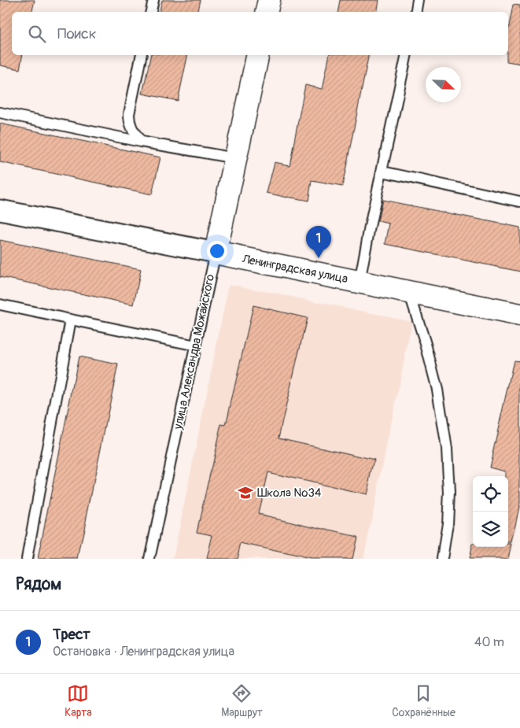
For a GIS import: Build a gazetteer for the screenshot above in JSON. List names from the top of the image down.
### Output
{
  "streets": {
    "street": ["Ленинградская улица", "улица Александра Можайского"]
  },
  "crossings": [
    ["Ленинградская улица", "улица Александра Можайского"]
  ],
  "places": {
    "school or university": ["Школа №34"]
  },
  "north": "bottom right",
  "page": {
    "search": "Поиск",
    "pins": "1",
    "heading": "Рядом",
    "list": [
      {
        "mark": "1",
        "name": "Трест",
        "note": "Остановка · Ленинградская улица",
        "value": "40 m"
      }
    ],
    "nav": ["Карта", "Маршрут", "Сохранённые"]
  }
}
